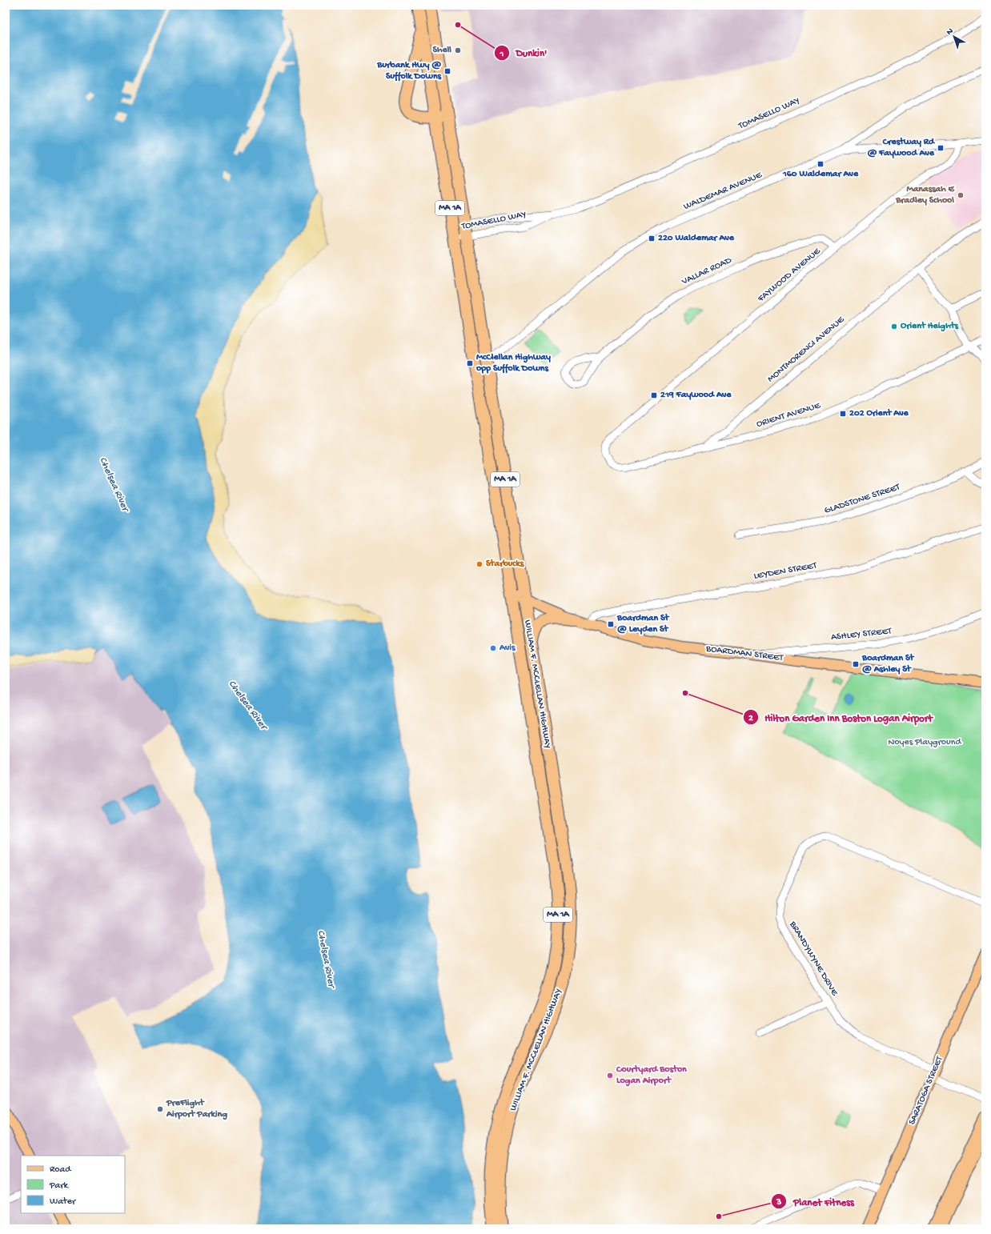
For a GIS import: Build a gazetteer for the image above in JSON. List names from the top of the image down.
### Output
{
  "streets": {
    "highway": ["MA 1A", "WILLIAM F. MCCLELLAN HIGHWAY"],
    "main road": ["BOARDMAN STREET", "SARATOGA STREET"],
    "street": [
      "TOMASELLO WAY",
      "WALDEMAR AVENUE",
      "VALLAR ROAD",
      "FAYWOOD AVENUE",
      "MONTMORENCI AVENUE",
      "ORIENT AVENUE",
      "GLADSTONE STREET",
      "LEYDEN STREET",
      "ASHLEY STREET",
      "BRANDYWYNE DRIVE"
    ]
  },
  "crossings": [
    ["TOMASELLO WAY", "WILLIAM F. MCCLELLAN HIGHWAY"],
    ["WALDEMAR AVENUE", "WILLIAM F. MCCLELLAN HIGHWAY"],
    ["MA 1A", "WILLIAM F. MCCLELLAN HIGHWAY"],
    ["VALLAR ROAD", "FAYWOOD AVENUE"],
    ["FAYWOOD AVENUE", "ORIENT AVENUE"],
    ["MONTMORENCI AVENUE", "ORIENT AVENUE"],
    ["LEYDEN STREET", "BOARDMAN STREET"],
    ["ASHLEY STREET", "BOARDMAN STREET"],
    ["BOARDMAN STREET", "WILLIAM F. MCCLELLAN HIGHWAY"],
    ["BRANDYWYNE DRIVE", "SARATOGA STREET"]
  ],
  "water": ["Chelsea River"],
  "parks": ["Noyes Playground"],
  "places": {
    "other": [
      "Dunkin'",
      "Shell",
      "Manassah E Bradley School",
      "Orient Heights",
      "Starbucks",
      "Avis",
      "Hilton Garden Inn Boston Logan Airport",
      "Courtyard Boston Logan Airport",
      "PreFlight Airport Parking",
      "Planet Fitness"
    ],
    "transit": [
      "Burbank Hwy @ Suffolk Downs",
      "Crestway Rd @ Faywood Ave",
      "160 Waldemar Ave",
      "220 Waldemar Ave",
      "McClellan Highway opp Suffolk Downs",
      "219 Faywood Ave",
      "202 Orient Ave",
      "Boardman St @ Leyden St",
      "Boardman St @ Ashley St"
    ]
  },
  "legend": ["Road", "Park", "Water"],
  "north": "top left"
}
